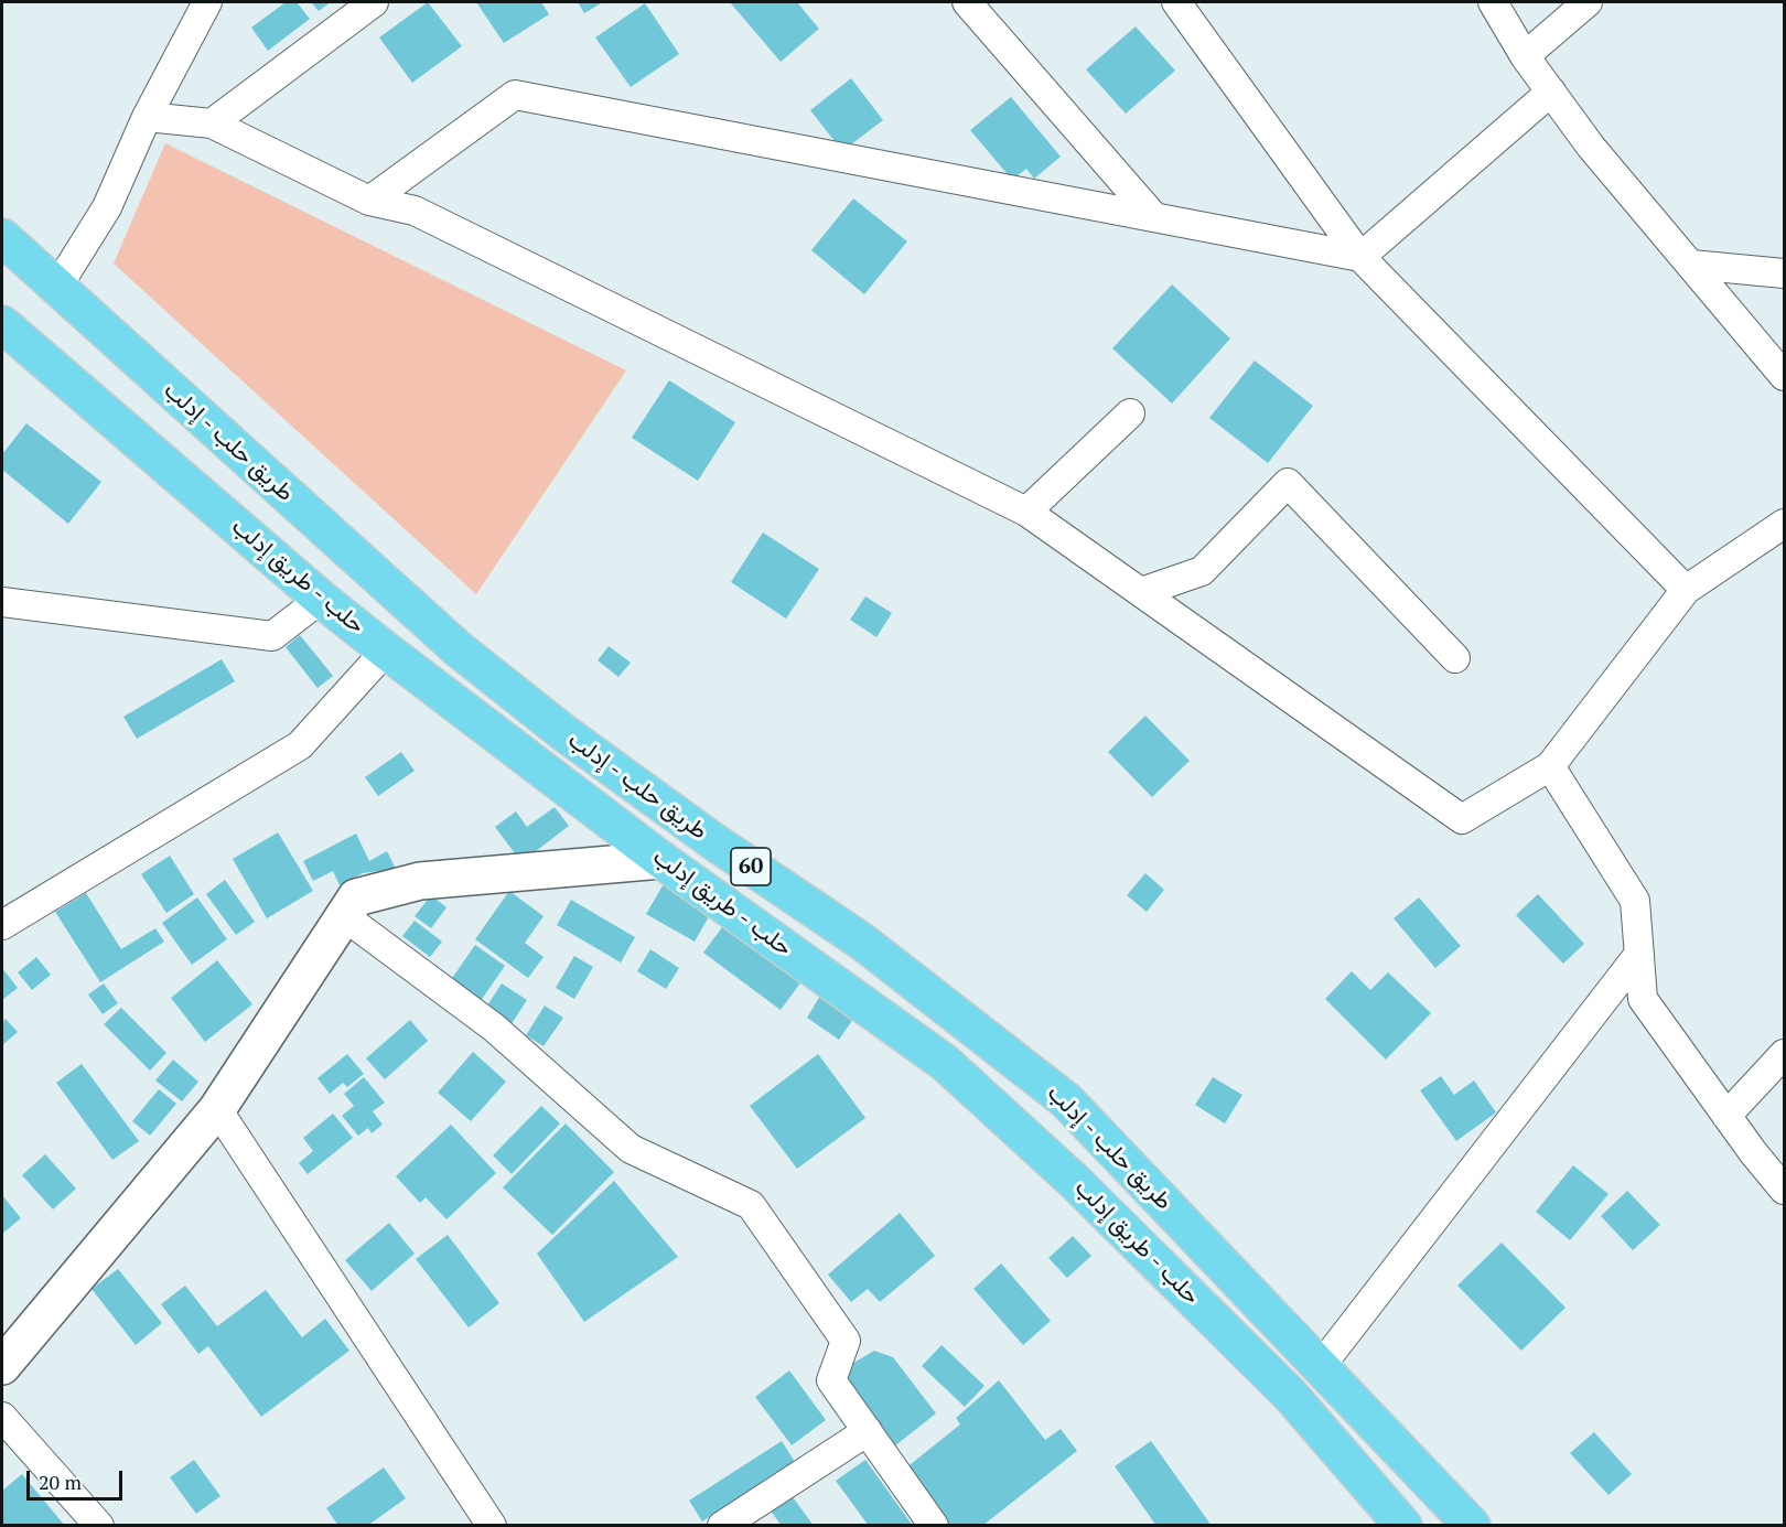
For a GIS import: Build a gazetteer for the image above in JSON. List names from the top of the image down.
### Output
{
  "streets": {
    "highway": ["طريق حلب - إدلب", "حلب - طريق إدلب", "60"]
  },
  "scale_bar": "20 m"
}
